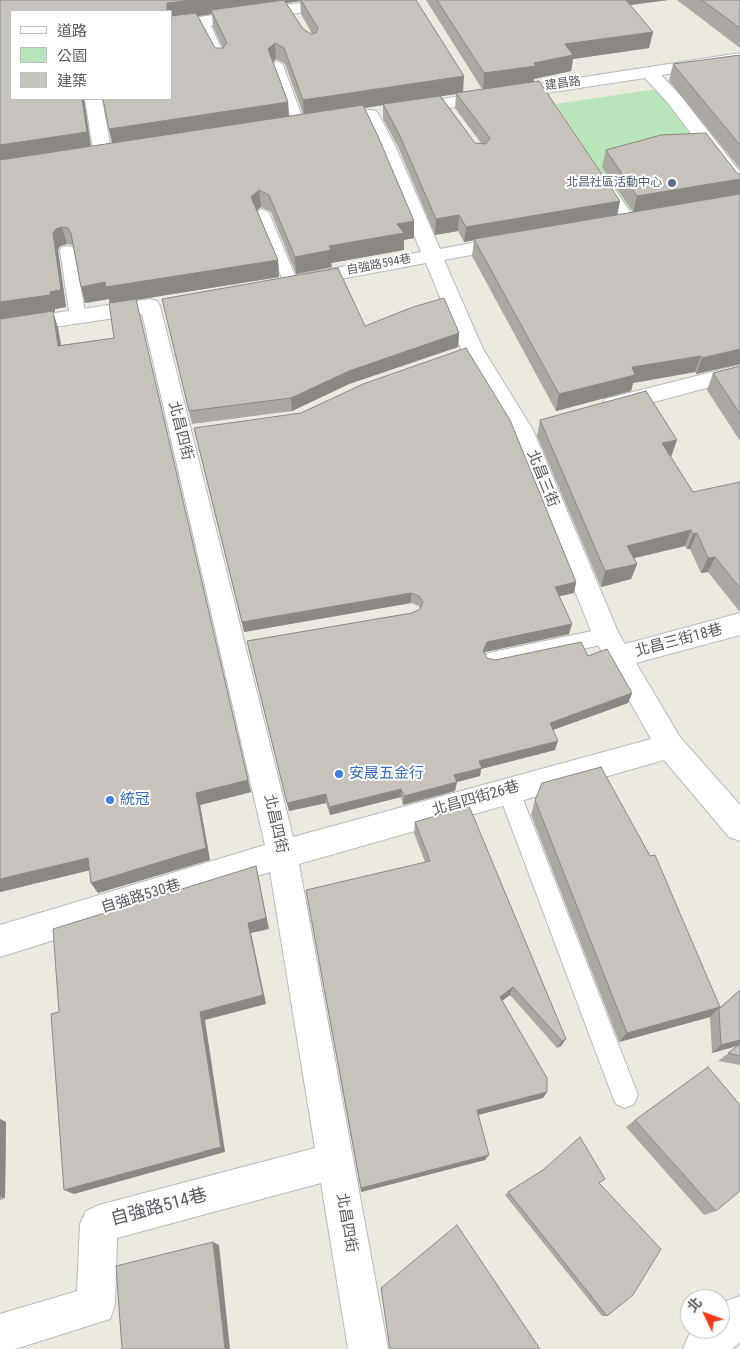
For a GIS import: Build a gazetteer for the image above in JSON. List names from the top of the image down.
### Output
{
  "streets": {
    "street": [
      "建昌路",
      "自強路594巷",
      "北昌四街",
      "北昌三街",
      "北昌三街18巷",
      "北昌四街26巷",
      "自強路530巷",
      "自強路514巷"
    ]
  },
  "crossings": [
    ["建昌路", "北昌三街"],
    ["自強路594巷", "北昌三街"],
    ["北昌四街", "北昌四街26巷"],
    ["北昌四街", "自強路530巷"],
    ["北昌四街", "自強路514巷"],
    ["北昌三街", "北昌三街18巷"],
    ["北昌三街", "北昌四街26巷"],
    ["北昌四街26巷", "自強路530巷"]
  ],
  "places": ["北昌社區活動中心", "安晟五金行", "統冠"],
  "legend": ["道路", "公園", "建築"],
  "north": "top left"
}
